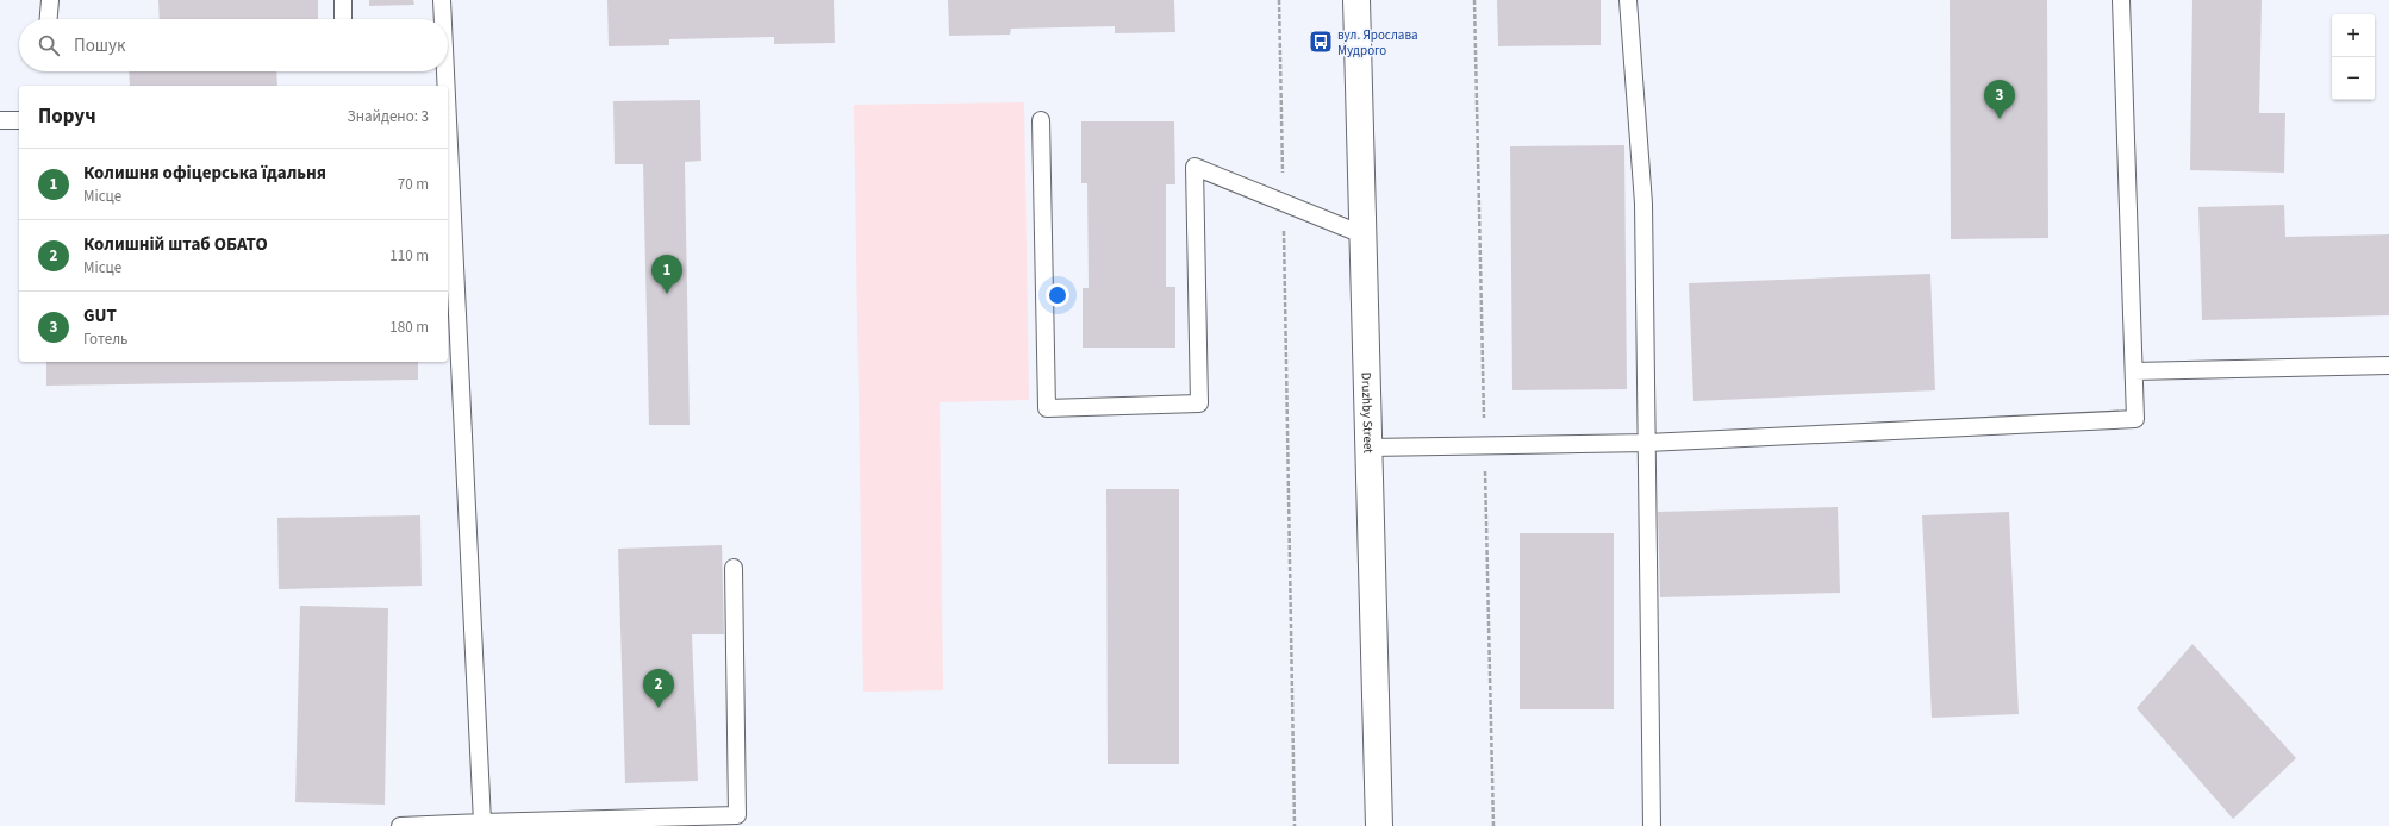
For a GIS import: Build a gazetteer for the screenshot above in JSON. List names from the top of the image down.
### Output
{
  "streets": {
    "street": ["Druzhby Street"]
  },
  "places": {
    "bus stop": ["вул. Ярослава Мудрого"]
  },
  "page": {
    "map_buttons": ["+", "−"],
    "search": "Пошук",
    "pins": ["3", "1", "2"],
    "heading": ["Поруч", "Знайдено: 3"],
    "list": [
      {
        "mark": "1",
        "name": "Колишня офіцерська їдальня",
        "note": "Місце",
        "value": "70 m"
      },
      {
        "mark": "2",
        "name": "Колишній штаб ОБАТО",
        "note": "Місце",
        "value": "110 m"
      },
      {
        "mark": "3",
        "name": "GUT",
        "note": "Готель",
        "value": "180 m"
      }
    ]
  }
}
